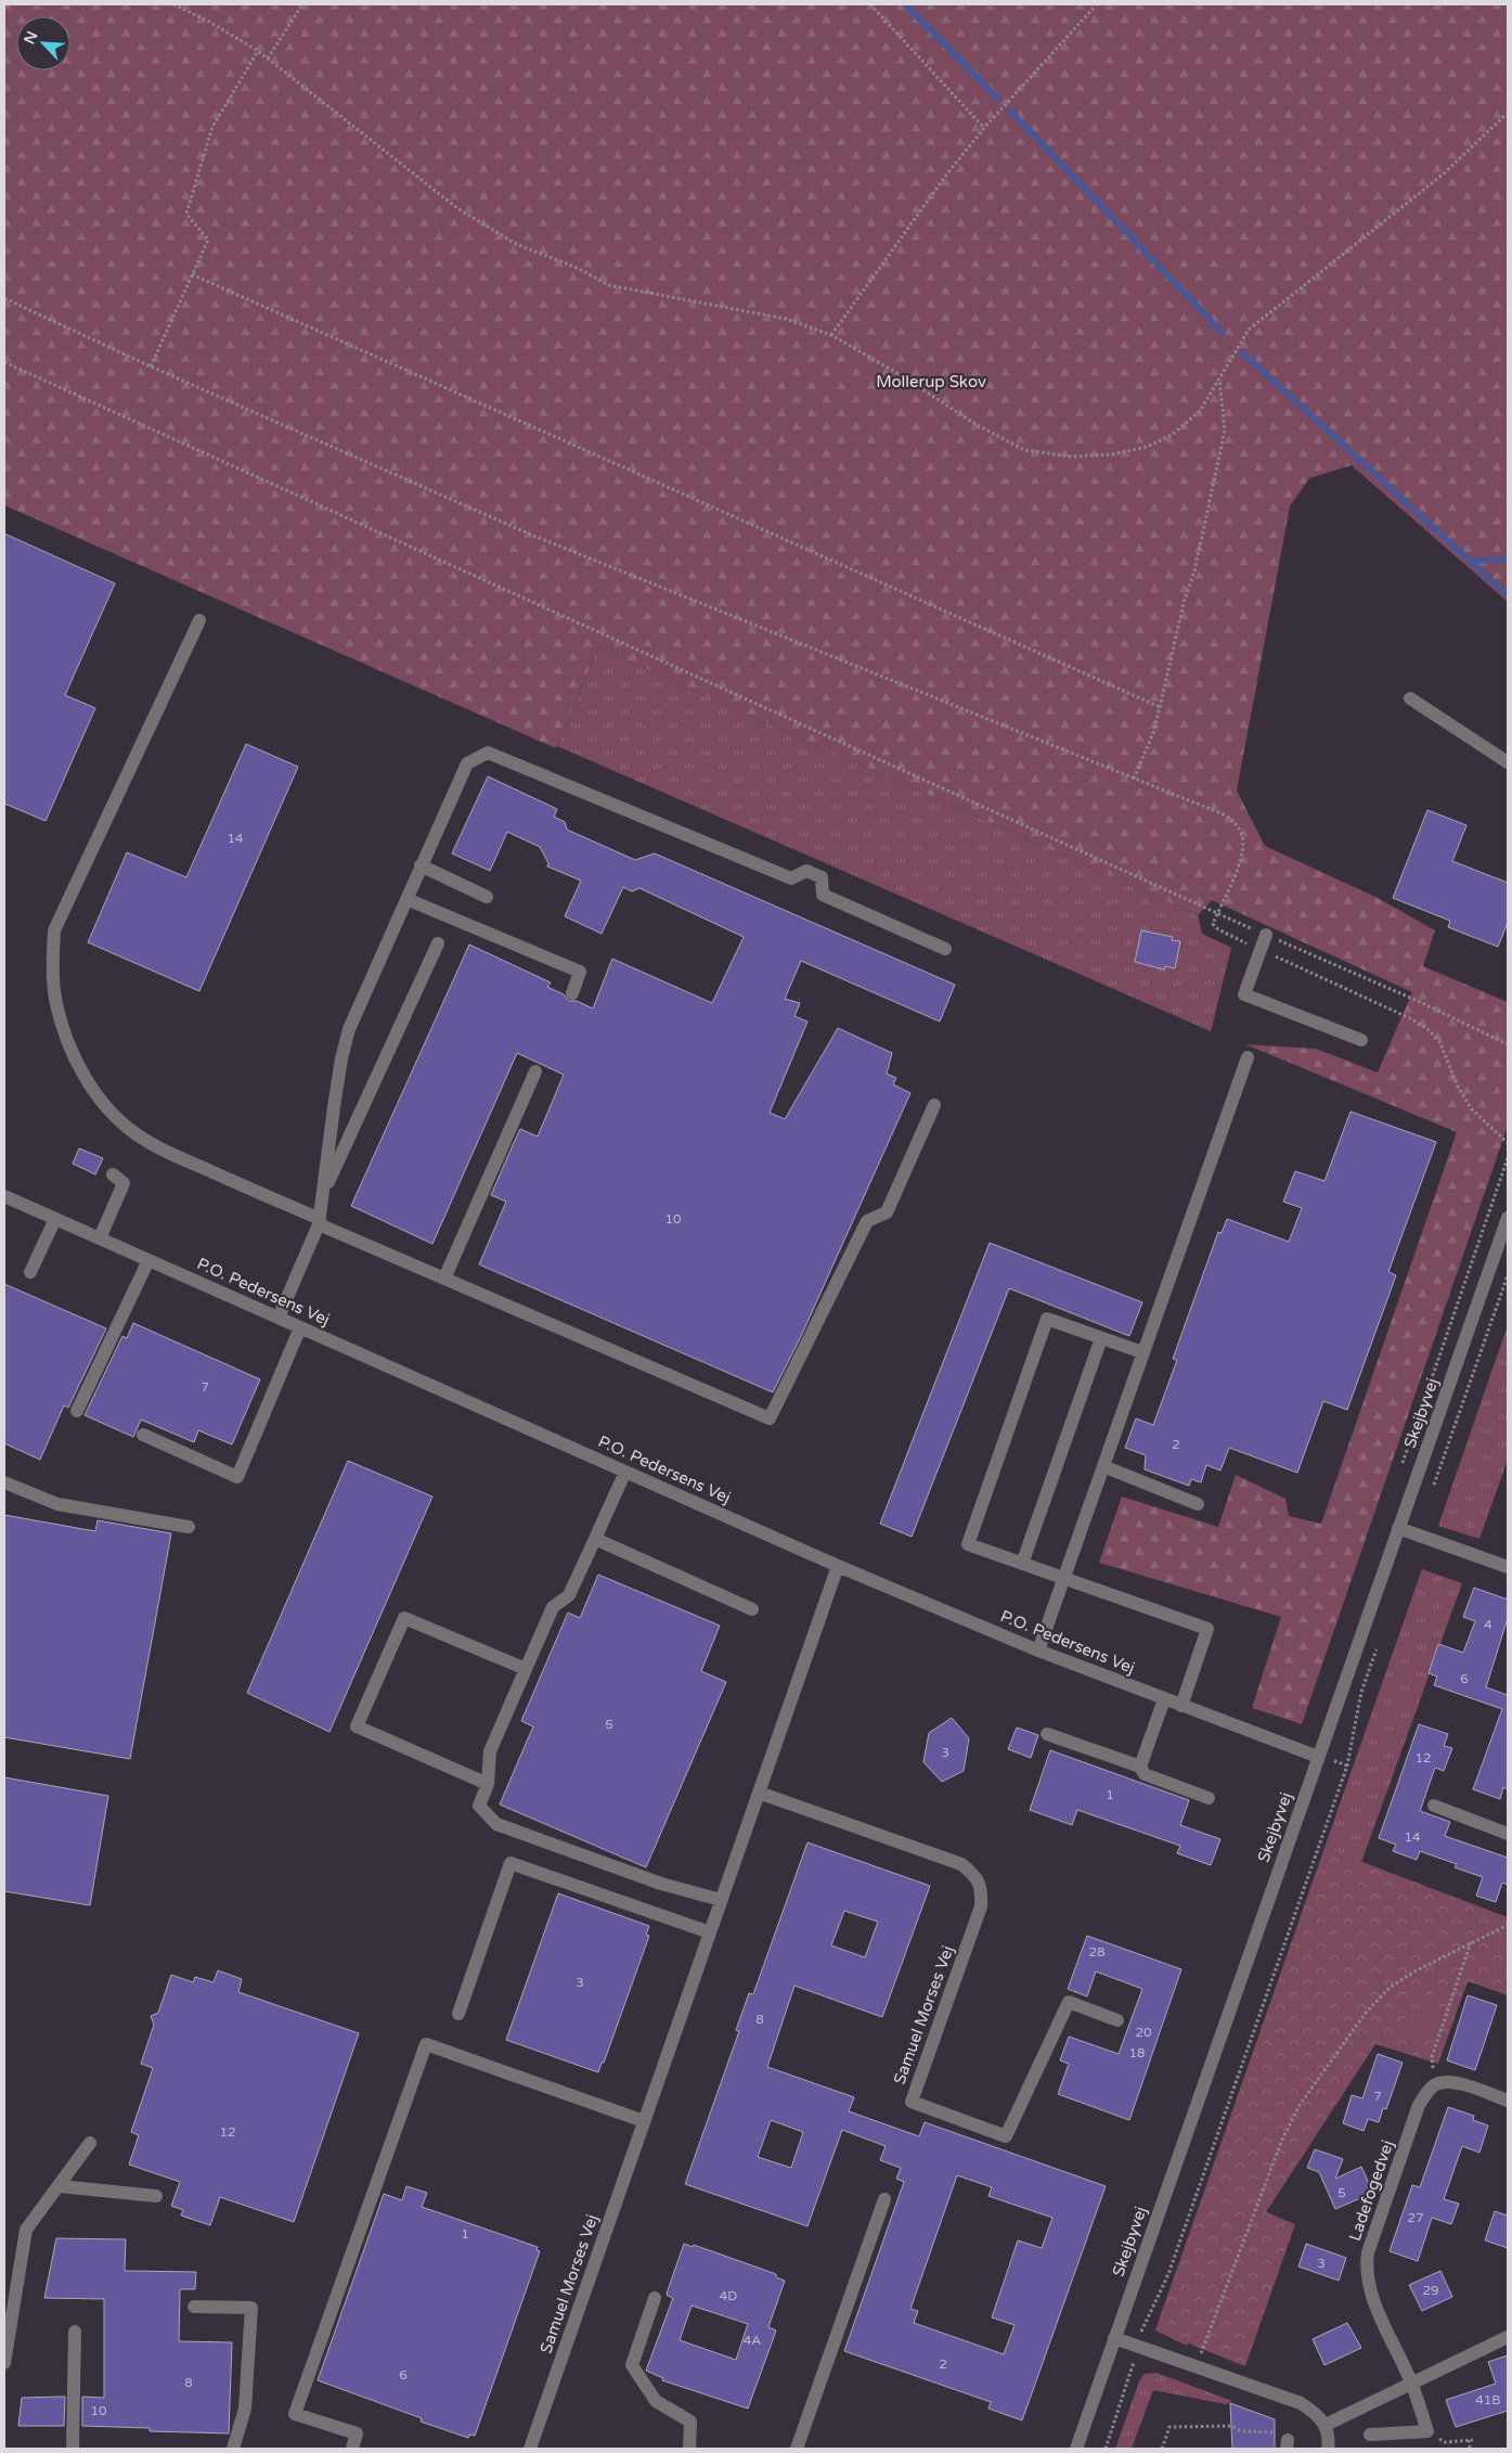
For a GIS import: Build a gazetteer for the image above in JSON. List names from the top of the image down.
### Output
{
  "streets": {
    "street": [
      "P.O. Pedersens Vej",
      "Skejbyvej",
      "Samuel Morses Vej",
      "Ladefogedvej"
    ]
  },
  "crossings": [
    ["P.O. Pedersens Vej", "Skejbyvej"],
    ["P.O. Pedersens Vej", "Samuel Morses Vej"]
  ],
  "parks": ["Mollerup Skov"],
  "house_numbers": [
    "14",
    "10",
    "7",
    "2",
    "4",
    "6",
    "5",
    "3",
    "12",
    "1",
    "14",
    "28",
    "3",
    "8",
    "20",
    "18",
    "7",
    "12",
    "5",
    "27",
    "1",
    "3",
    "29",
    "4D",
    "4A",
    "2",
    "6",
    "8",
    "41B",
    "10"
  ],
  "north": "top left"
}
